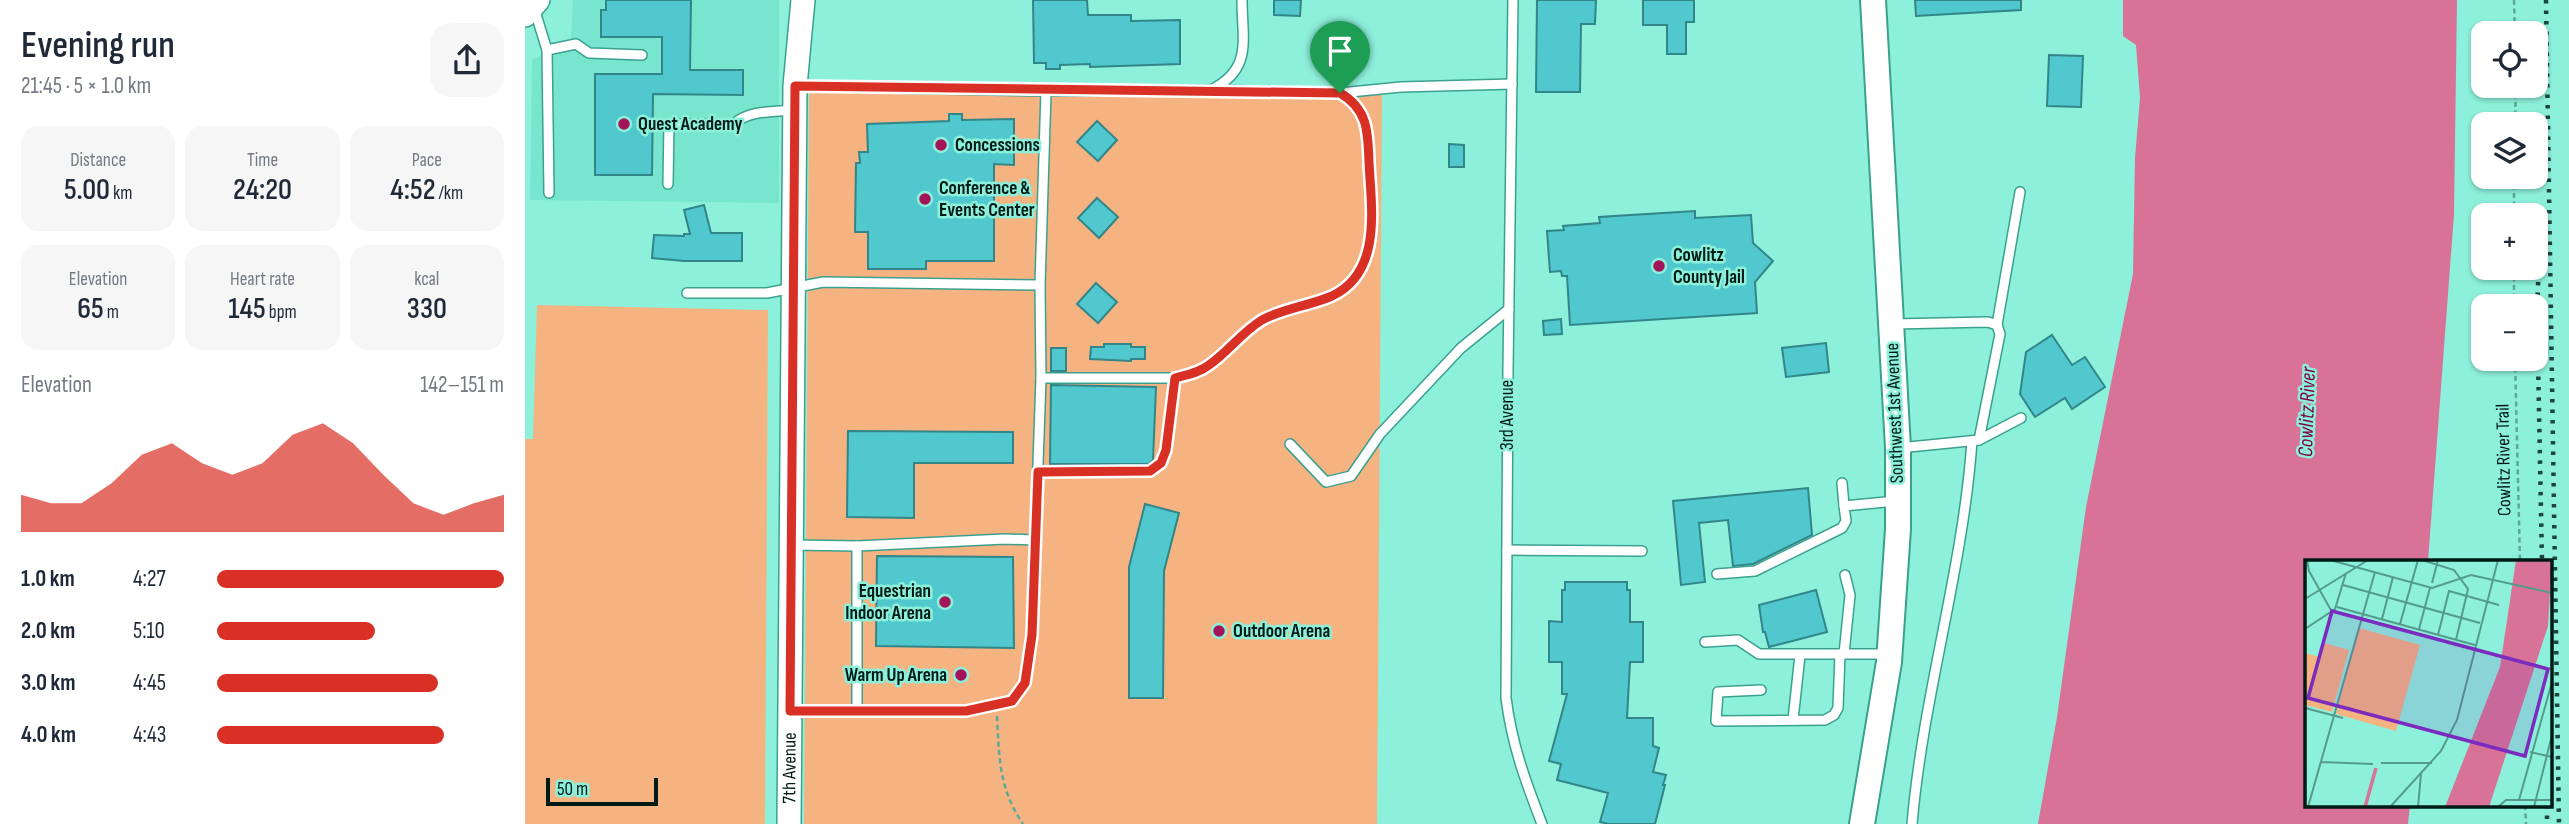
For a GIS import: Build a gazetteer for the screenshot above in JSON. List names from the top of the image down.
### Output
{
  "streets": {
    "main road": ["Southwest 1st Avenue"],
    "street": ["7th Avenue"],
    "lane": ["3rd Avenue"],
    "path": ["Cowlitz River Trail"]
  },
  "water": ["Cowlitz River"],
  "places": [
    "Quest Academy",
    "Concessions",
    "Conference & Events Center",
    "Cowlitz County Jail",
    "Equestrian Indoor Arena",
    "Outdoor Arena",
    "Warm Up Arena"
  ],
  "scale_bar": "50 m",
  "page": {
    "heading": ["Evening run", "21:45 · 5 × 1.0 km"],
    "map_buttons": ["+", "−"],
    "stats": [
      ["Distance", "5.00 km"],
      ["Time", "24:20"],
      ["Pace", "4:52 /km"],
      ["Elevation", "65 m"],
      ["Heart rate", "145 bpm"],
      ["kcal", "330"]
    ],
    "chart": ["Elevation", "142–151 m"],
    "list": [
      {
        "name": "1.0 km",
        "note": "4:27"
      },
      {
        "name": "2.0 km",
        "note": "5:10"
      },
      {
        "name": "3.0 km",
        "note": "4:45"
      },
      {
        "name": "4.0 km",
        "note": "4:43"
      }
    ],
    "scale": "50 m"
  }
}
